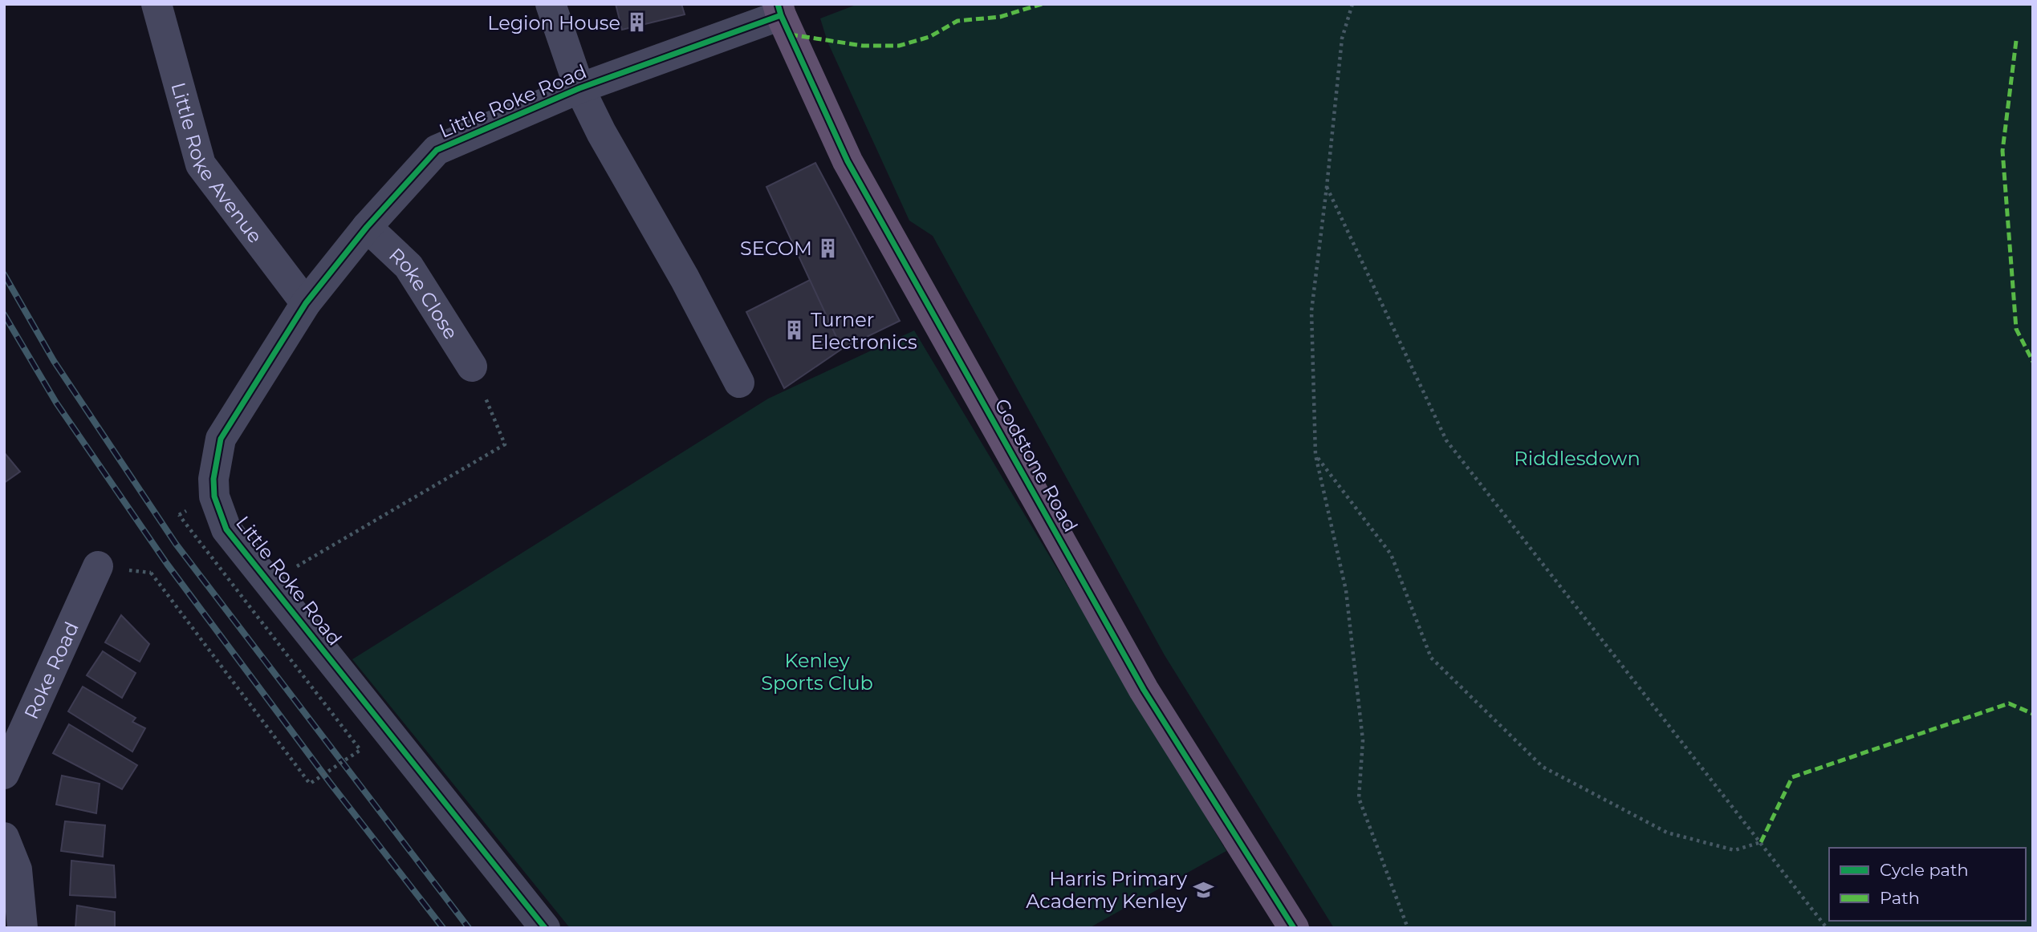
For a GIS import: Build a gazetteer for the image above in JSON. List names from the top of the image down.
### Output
{
  "streets": {
    "highway": ["Godstone Road"],
    "street": [
      "Little Roke Road",
      "Little Roke Avenue",
      "Roke Close",
      "Roke Road"
    ]
  },
  "crossings": [
    ["Little Roke Road", "Little Roke Avenue"],
    ["Little Roke Road", "Roke Close"],
    ["Little Roke Road", "Godstone Road"]
  ],
  "parks": ["Riddlesdown", "Kenley Sports Club"],
  "places": {
    "building": ["Legion House", "SECOM", "Turner Electronics"],
    "school or university": ["Harris Primary Academy Kenley"]
  },
  "legend": ["Cycle path", "Path"]
}
